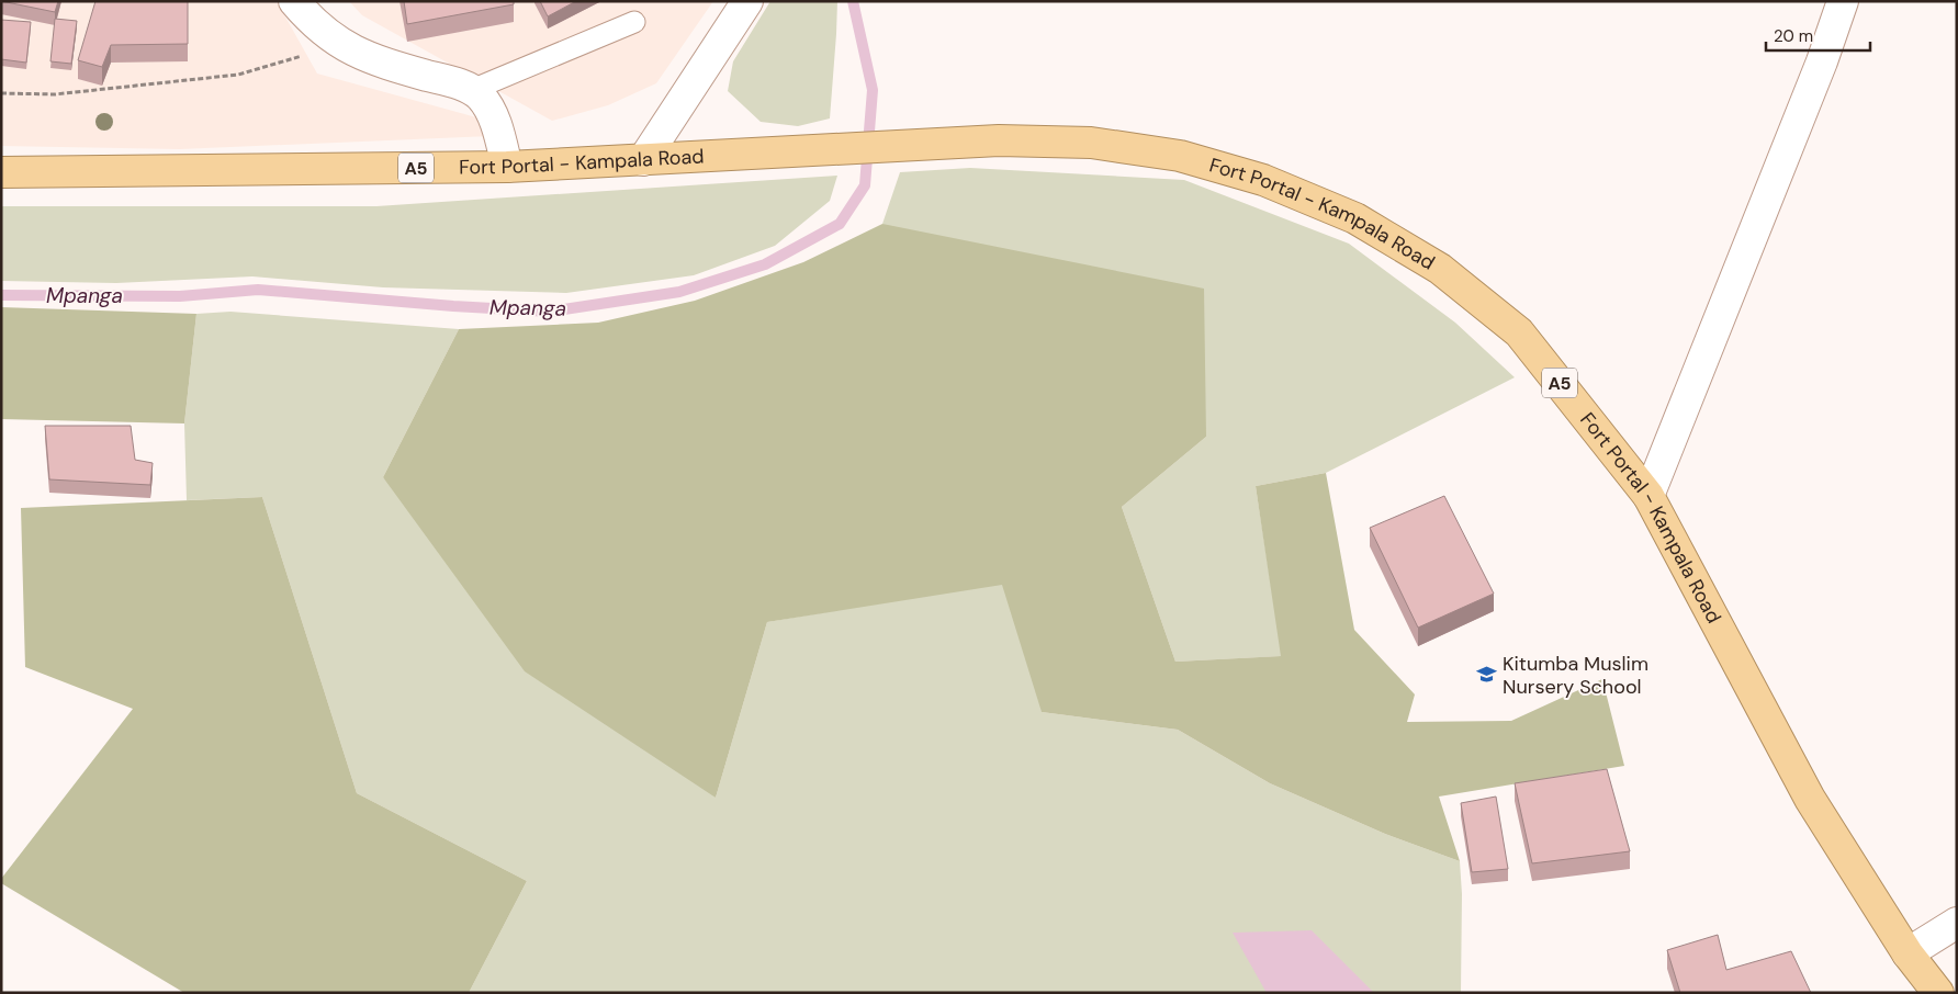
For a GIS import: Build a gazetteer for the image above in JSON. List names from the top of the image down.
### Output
{
  "streets": {
    "highway": ["Fort Portal - Kampala Road", "A5"]
  },
  "water": ["Mpanga"],
  "places": {
    "school or university": ["Kitumba Muslim Nursery School"]
  },
  "scale_bar": "20 m"
}
